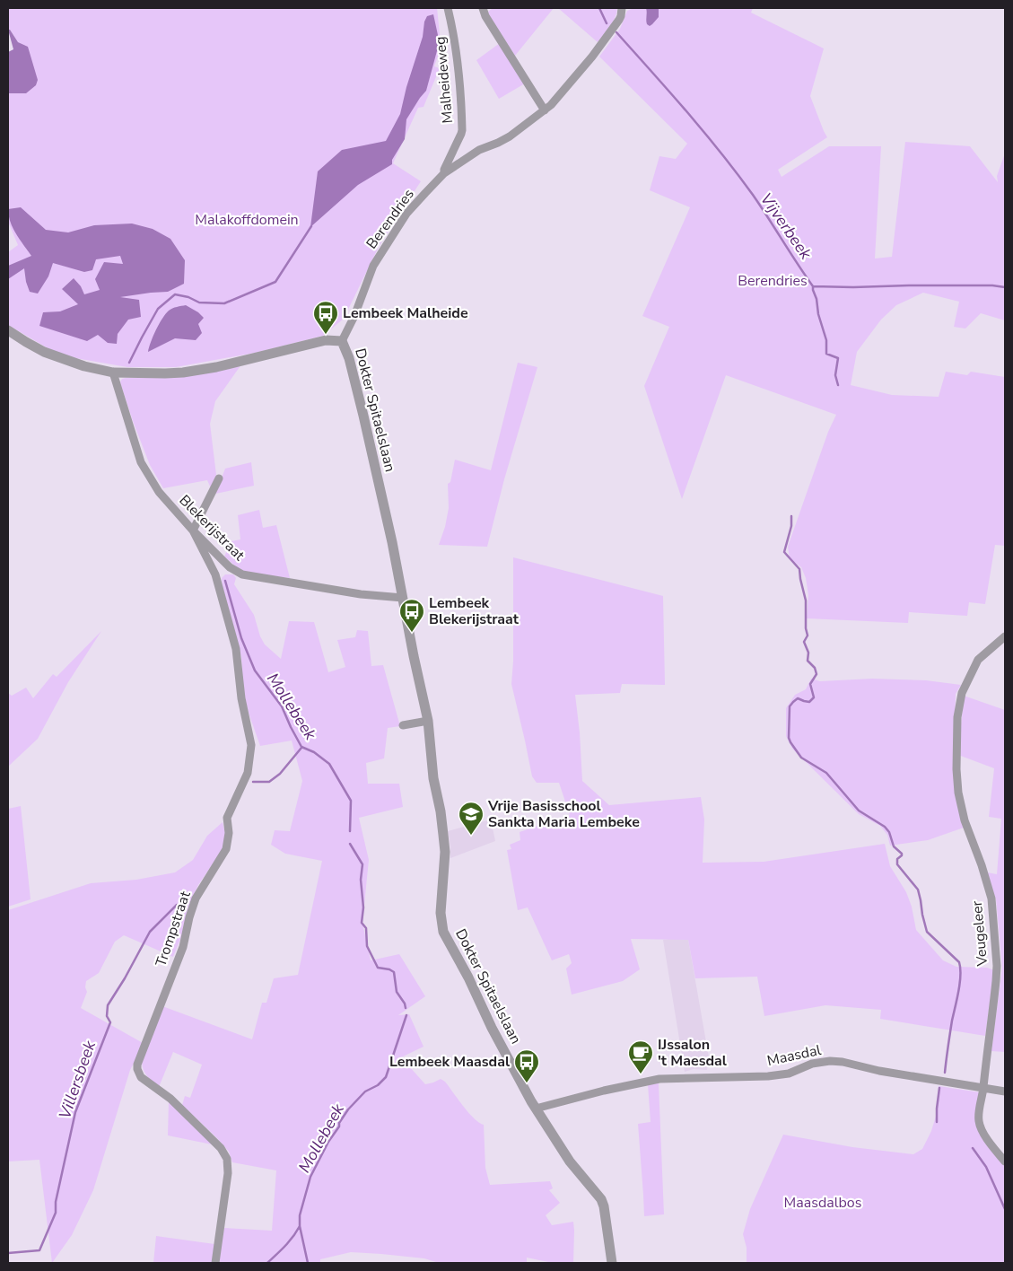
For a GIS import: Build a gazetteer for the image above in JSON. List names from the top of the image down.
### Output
{
  "streets": {
    "street": [
      "Malheideweg",
      "Berendries",
      "Dokter Spitaelslaan",
      "Blekerijstraat",
      "Trompstraat",
      "Veugeleer",
      "Maasdal"
    ]
  },
  "crossings": [
    ["Malheideweg", "Berendries"],
    ["Berendries", "Dokter Spitaelslaan"],
    ["Dokter Spitaelslaan", "Blekerijstraat"],
    ["Dokter Spitaelslaan", "Maasdal"],
    ["Blekerijstraat", "Trompstraat"],
    ["Veugeleer", "Maasdal"]
  ],
  "water": ["Vijverbeek", "Mollebeek", "Villersbeek"],
  "parks": ["Malakoffdomein", "Berendries", "Maasdalbos"],
  "places": {
    "bus stop": ["Lembeek Malheide", "Lembeek Blekerijstraat", "Lembeek Maasdal"],
    "school or university": ["Vrije Basisschool Sankta Maria Lembeke"],
    "cafe": ["IJssalon 't Maesdal"]
  }
}
